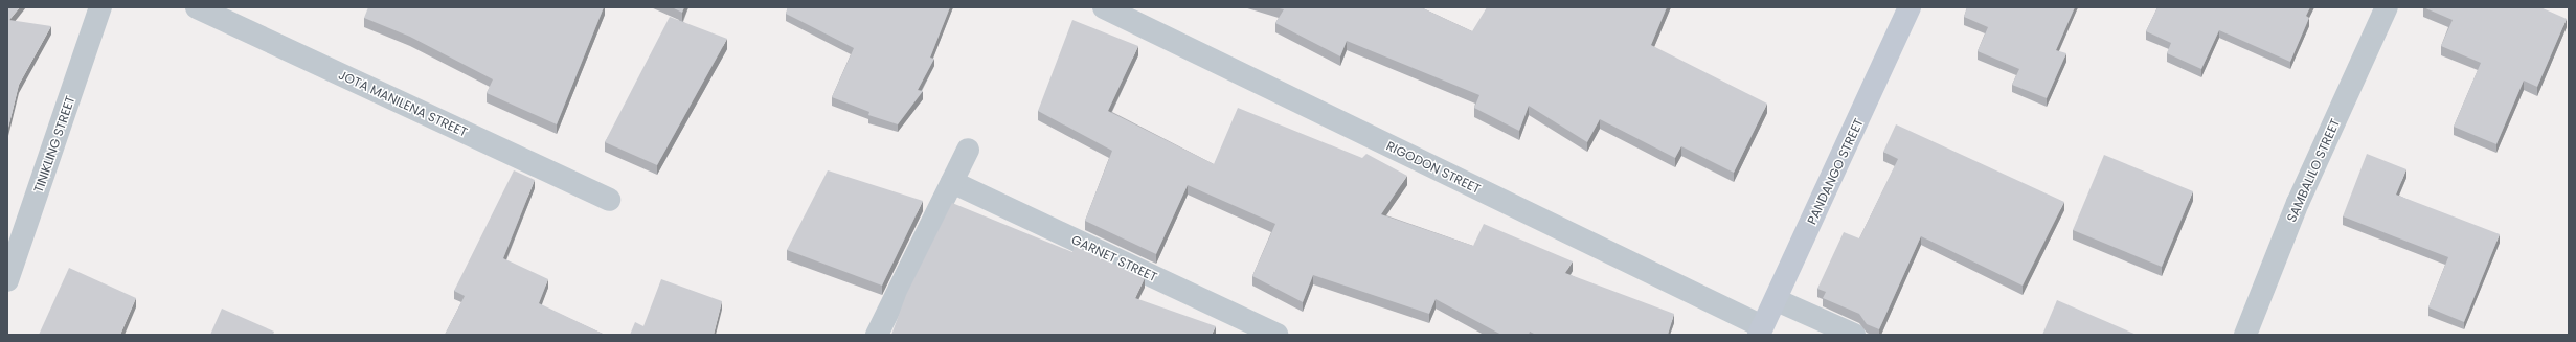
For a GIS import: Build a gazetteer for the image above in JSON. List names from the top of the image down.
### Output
{
  "streets": {
    "street": [
      "JOTA MANILENA STREET",
      "TINIKLING STREET",
      "RIGODON STREET",
      "SAMBALILO STREET",
      "PANDANGO STREET",
      "GARNET STREET"
    ]
  },
  "crossings": [
    ["RIGODON STREET", "PANDANGO STREET"]
  ]
}
